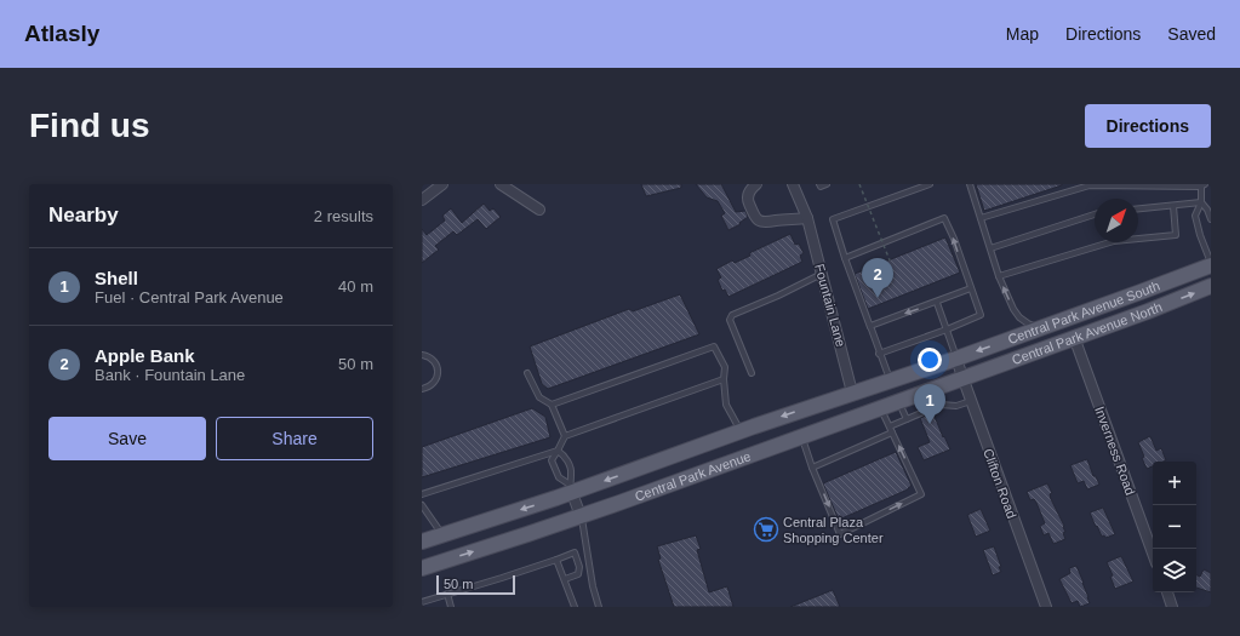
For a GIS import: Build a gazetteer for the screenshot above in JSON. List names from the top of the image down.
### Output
{
  "streets": {
    "main road": ["Central Park Avenue South", "Central Park Avenue North", "Central Park Avenue"],
    "street": ["Fountain Lane", "Inverness Road", "Clifton Road"]
  },
  "crossings": [
    ["Fountain Lane", "Central Park Avenue"],
    ["Central Park Avenue South", "Central Park Avenue"],
    ["Central Park Avenue South", "Clifton Road"],
    ["Central Park Avenue North", "Inverness Road"],
    ["Central Park Avenue North", "Central Park Avenue"],
    ["Central Park Avenue North", "Clifton Road"],
    ["Central Park Avenue", "Clifton Road"]
  ],
  "one_way": ["Central Park Avenue North"],
  "places": {
    "supermarket": ["Central Plaza Shopping Center"]
  },
  "scale_bar": "50 m",
  "north": "top right",
  "page": {
    "header": "Atlasly",
    "nav": ["Map", "Directions", "Saved"],
    "buttons": [
      "Directions",
      ["Save", "Share"]
    ],
    "title": "Find us",
    "heading": ["Nearby", "2 results"],
    "list": [
      {
        "mark": "1",
        "name": "Shell",
        "note": "Fuel · Central Park Avenue",
        "value": "40 m"
      },
      {
        "mark": "2",
        "name": "Apple Bank",
        "note": "Bank · Fountain Lane",
        "value": "50 m"
      }
    ],
    "pins": ["2", "1"],
    "map_buttons": ["+", "−"],
    "scale": "50 m"
  }
}
